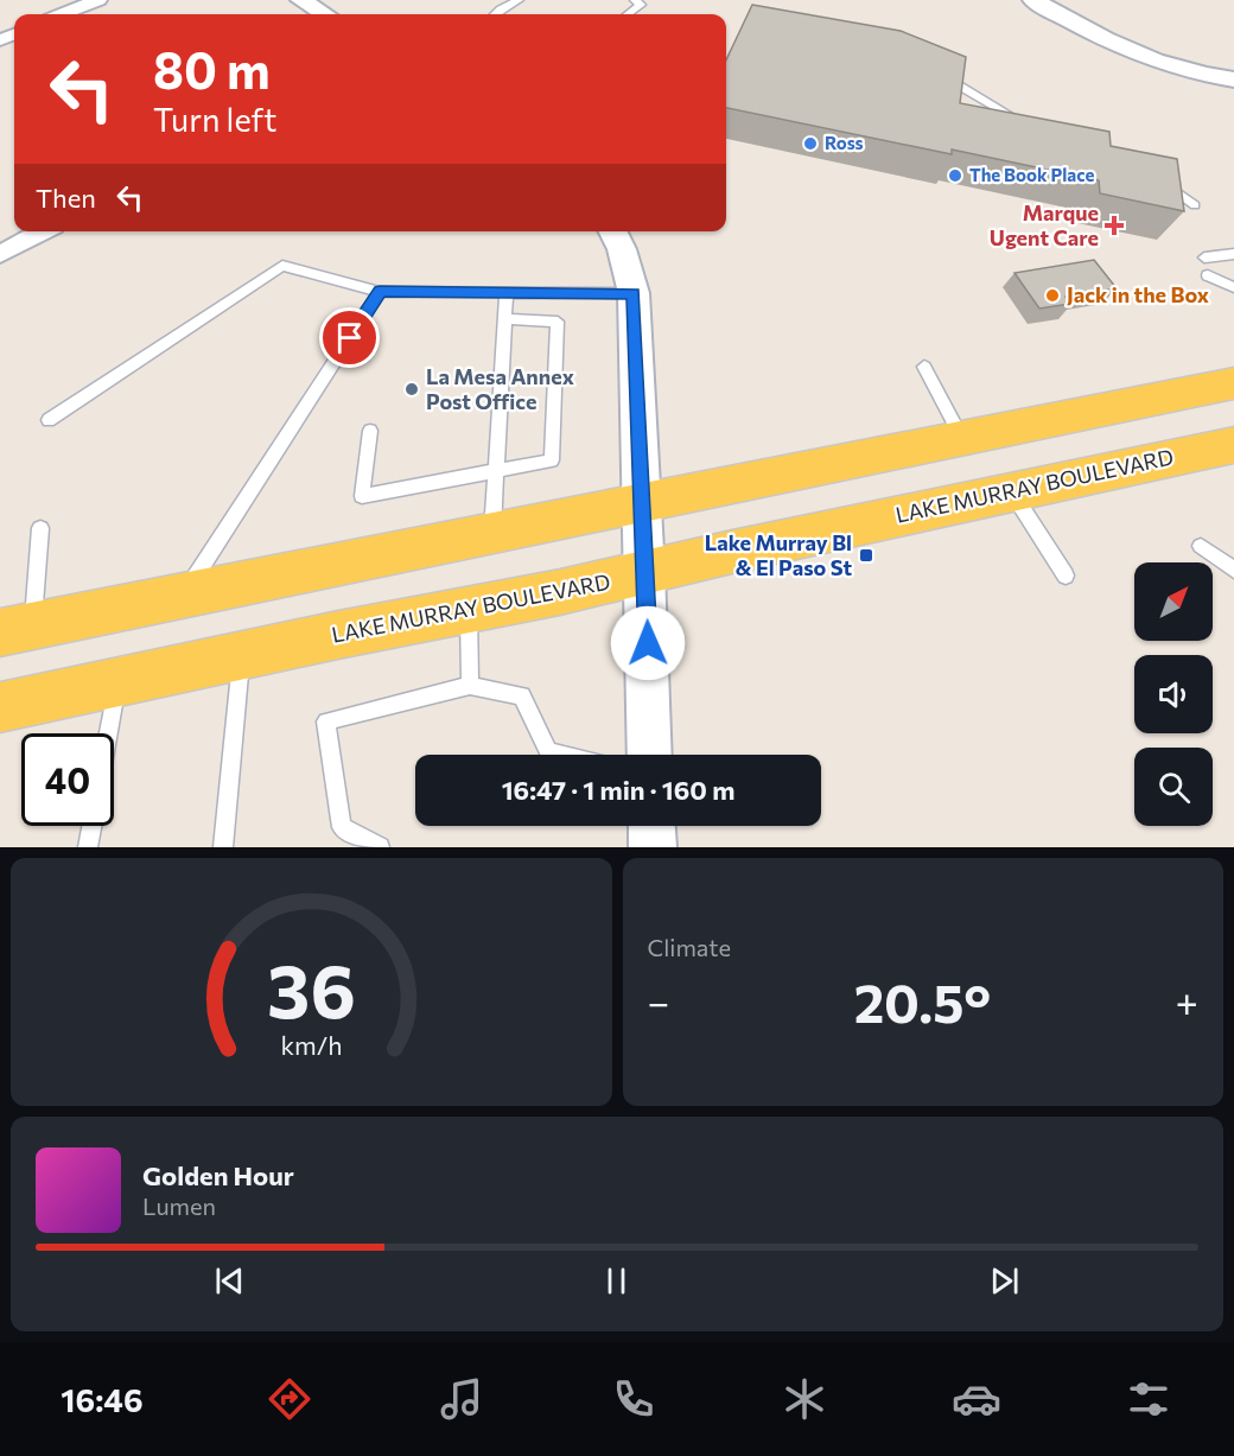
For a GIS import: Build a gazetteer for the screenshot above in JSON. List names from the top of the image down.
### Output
{
  "streets": {
    "main road": ["LAKE MURRAY BOULEVARD"]
  },
  "places": {
    "other": [
      "Ross",
      "The Book Place",
      "Jack in the Box",
      "La Mesa Annex Post Office"
    ],
    "health": ["Marque Ugent Care"],
    "transit": ["Lake Murray Bl & El Paso St"]
  },
  "north": "top right",
  "page": {
    "turn": ["80 m", "Turn left"],
    "then": "Then",
    "limit": "40",
    "trip": "16:47 · 1 min · 160 m",
    "tile": "Climate",
    "heat": ["−", "20.5°", "+"],
    "song": ["Golden Hour", "Lumen"],
    "tabs": "16:46",
    "gauge": ["36", "km/h"]
  }
}
